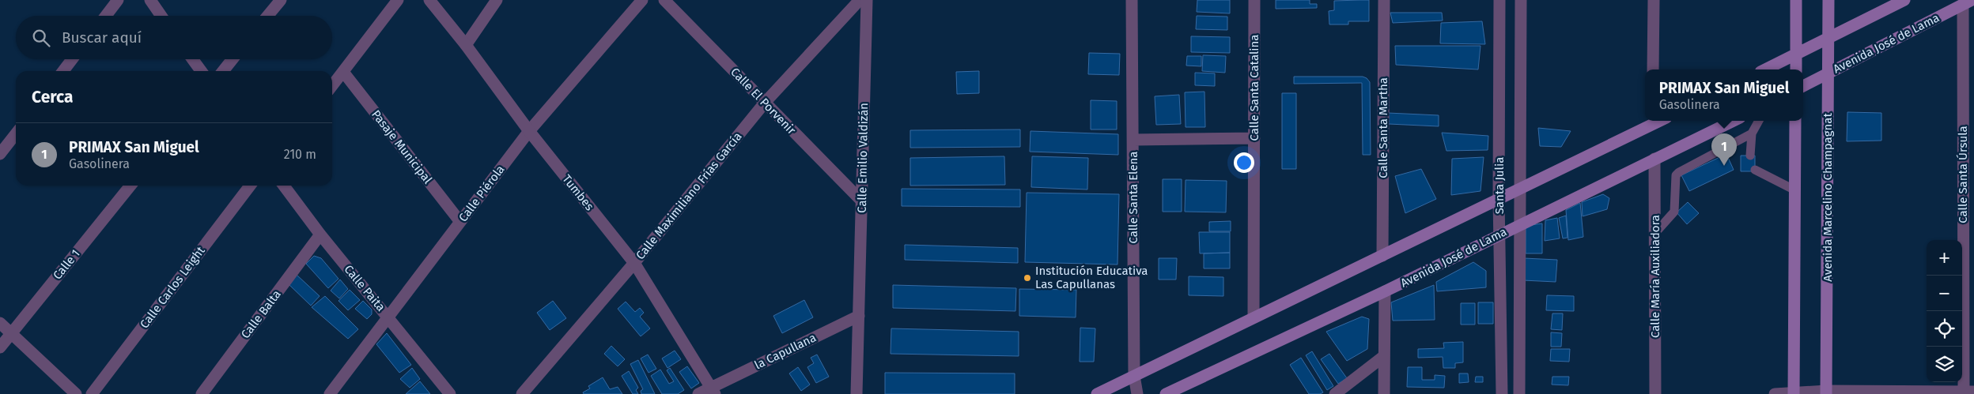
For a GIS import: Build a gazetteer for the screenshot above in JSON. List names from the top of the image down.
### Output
{
  "streets": {
    "main road": ["Avenida José de Lama", "Avenida Marcelino Champagnat"],
    "street": [
      "Calle Santa Catalina",
      "Calle El Porvenir",
      "Calle Santa Martha",
      "Pasaje Municipal",
      "Calle Emilio Valdizán",
      "Calle Santa Úrsula",
      "Santa Julia",
      "Tumbes",
      "Calle Piérola",
      "Calle Maximiliano Frías García",
      "Calle Santa Elena",
      "Calle 1",
      "Calle María Auxiliadora",
      "Calle Carlos Leight",
      "Calle Paita",
      "Calle Balta",
      "la Capullana"
    ]
  },
  "crossings": [
    ["Avenida José de Lama", "Calle Santa Úrsula"],
    ["Avenida José de Lama", "Santa Julia"],
    ["Avenida José de Lama", "Avenida Marcelino Champagnat"],
    ["Avenida José de Lama", "Calle María Auxiliadora"],
    ["Calle El Porvenir", "Calle Emilio Valdizán"],
    ["Calle El Porvenir", "Calle Maximiliano Frías García"],
    ["Pasaje Municipal", "Calle Piérola"],
    ["Calle Emilio Valdizán", "la Capullana"],
    ["Tumbes", "Calle Piérola"],
    ["Tumbes", "Calle Maximiliano Frías García"],
    ["Tumbes", "la Capullana"],
    ["Calle Piérola", "Calle Paita"],
    ["Calle Paita", "Calle Balta"]
  ],
  "places": ["Institución Educativa Las Capullanas"],
  "page": {
    "search": "Buscar aquí",
    "popup": ["PRIMAX San Miguel", "Gasolinera"],
    "heading": "Cerca",
    "list": [
      {
        "mark": "1",
        "name": "PRIMAX San Miguel",
        "note": "Gasolinera",
        "value": "210 m"
      }
    ],
    "pins": "1",
    "map_buttons": ["+", "−"]
  }
}
